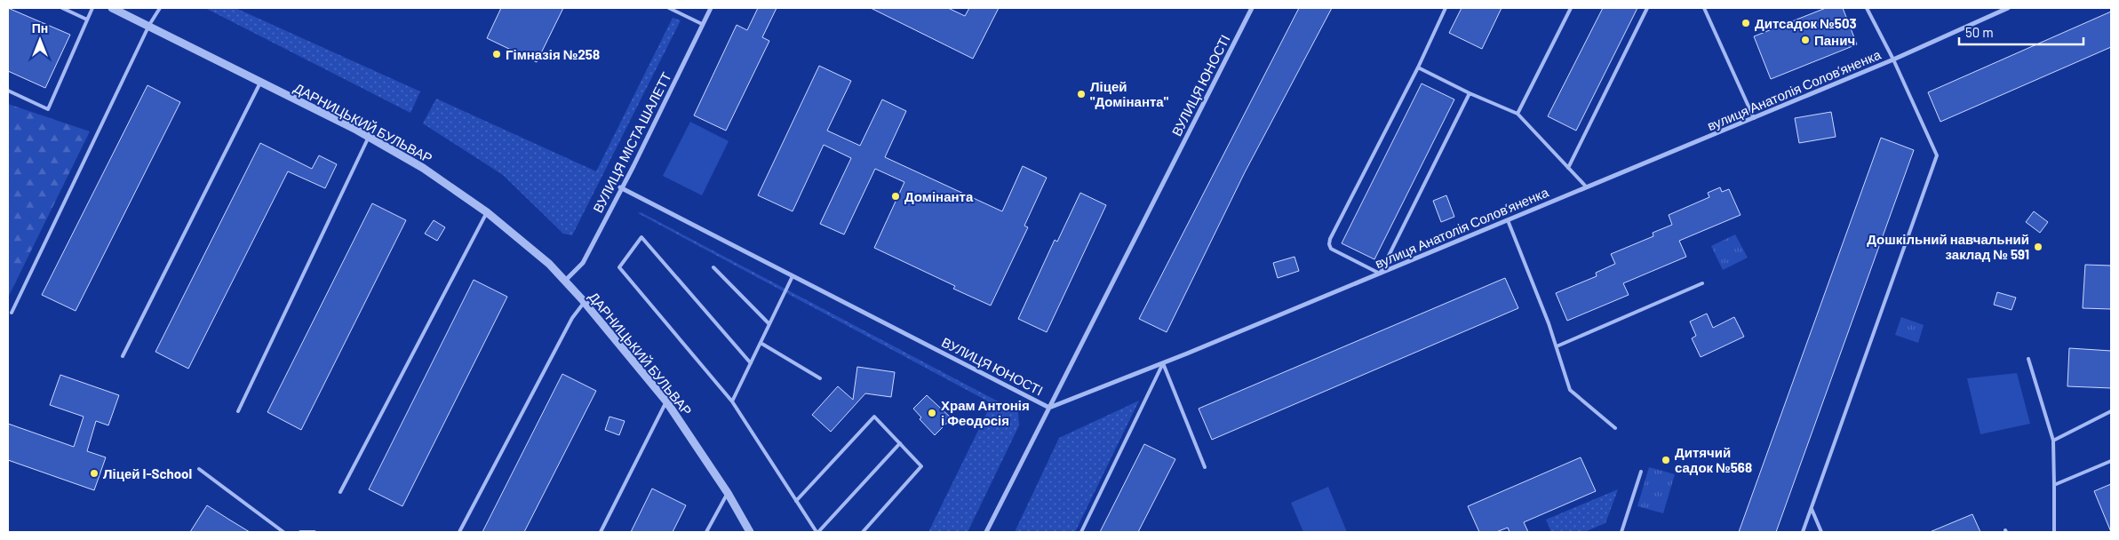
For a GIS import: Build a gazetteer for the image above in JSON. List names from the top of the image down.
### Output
{
  "streets": {
    "street": [
      "ВУЛИЦЯ ЮНОСТІ",
      "вулиця Анатолія Соловʼяненка",
      "ДАРНИЦЬКИЙ БУЛЬВАР",
      "ВУЛИЦЯ МІСТА ШАЛЕТТ"
    ]
  },
  "crossings": [
    ["ВУЛИЦЯ ЮНОСТІ", "вулиця Анатолія Соловʼяненка"],
    ["ВУЛИЦЯ ЮНОСТІ", "ВУЛИЦЯ МІСТА ШАЛЕТТ"],
    ["ДАРНИЦЬКИЙ БУЛЬВАР", "ВУЛИЦЯ МІСТА ШАЛЕТТ"]
  ],
  "places": [
    "Дитсадок №503",
    "Панич",
    "Гімназія №258",
    "Ліцей \"Домінанта\"",
    "Домінанта",
    "Дошкільний навчальний заклад № 591",
    "Храм Антонія і Феодосія",
    "Дитячий садок №568",
    "Ліцей I-School"
  ],
  "scale_bar": "50 m",
  "north": "top"
}
